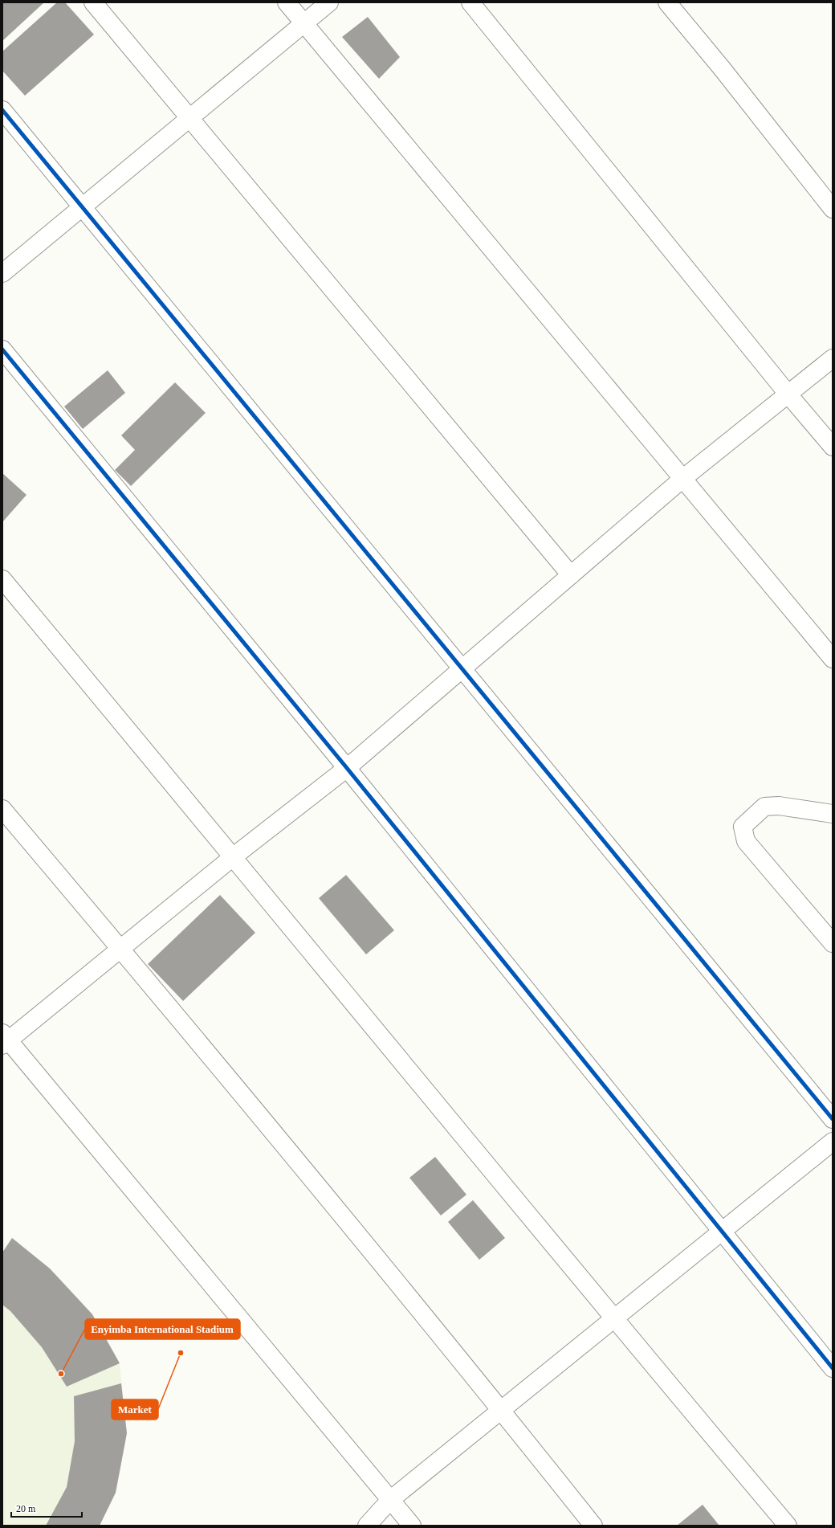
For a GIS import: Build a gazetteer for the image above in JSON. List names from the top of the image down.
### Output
{
  "places": ["Market", "Enyimba International Stadium"],
  "scale_bar": "20 m"
}
